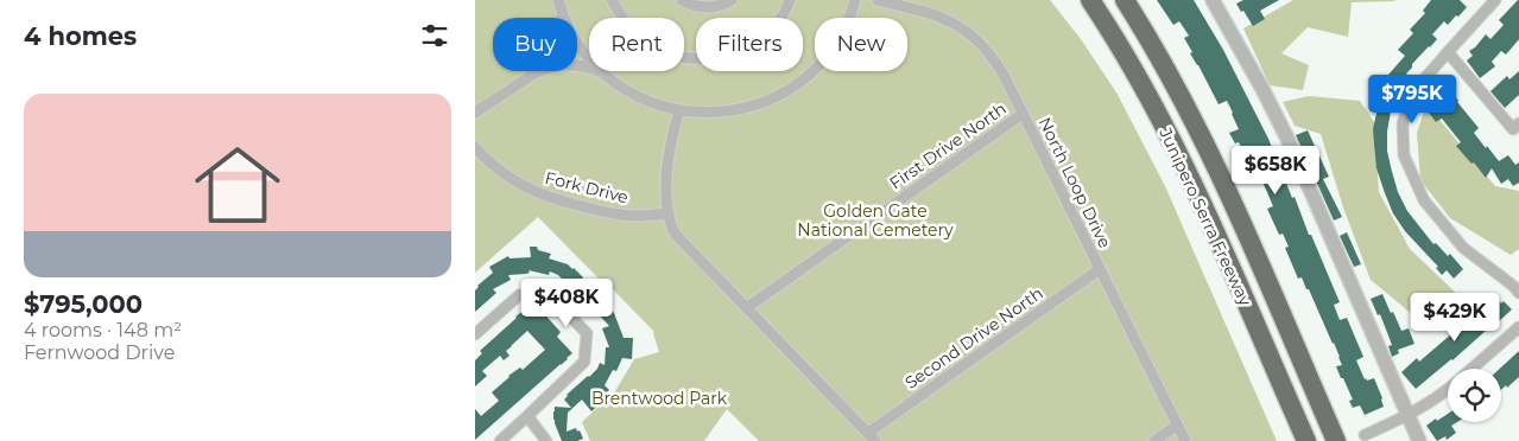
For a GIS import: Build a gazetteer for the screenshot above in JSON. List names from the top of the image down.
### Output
{
  "streets": {
    "highway": ["Junipero Serra Freeway"],
    "street": [
      "First Drive North",
      "North Loop Drive",
      "Fork Drive",
      "Second Drive North"
    ]
  },
  "crossings": [
    ["First Drive North", "North Loop Drive"],
    ["North Loop Drive", "Second Drive North"]
  ],
  "parks": ["Golden Gate National Cemetery", "Brentwood Park"],
  "page": {
    "heading": "4 homes",
    "chip": [
      "Buy",
      "Rent",
      "Filters",
      "New"
    ],
    "list": [
      {
        "name": "$795,000",
        "note": "4 rooms · 148 m² · Fernwood Drive"
      }
    ],
    "price": [
      "$795K",
      "$658K",
      "$408K",
      "$429K"
    ]
  }
}
